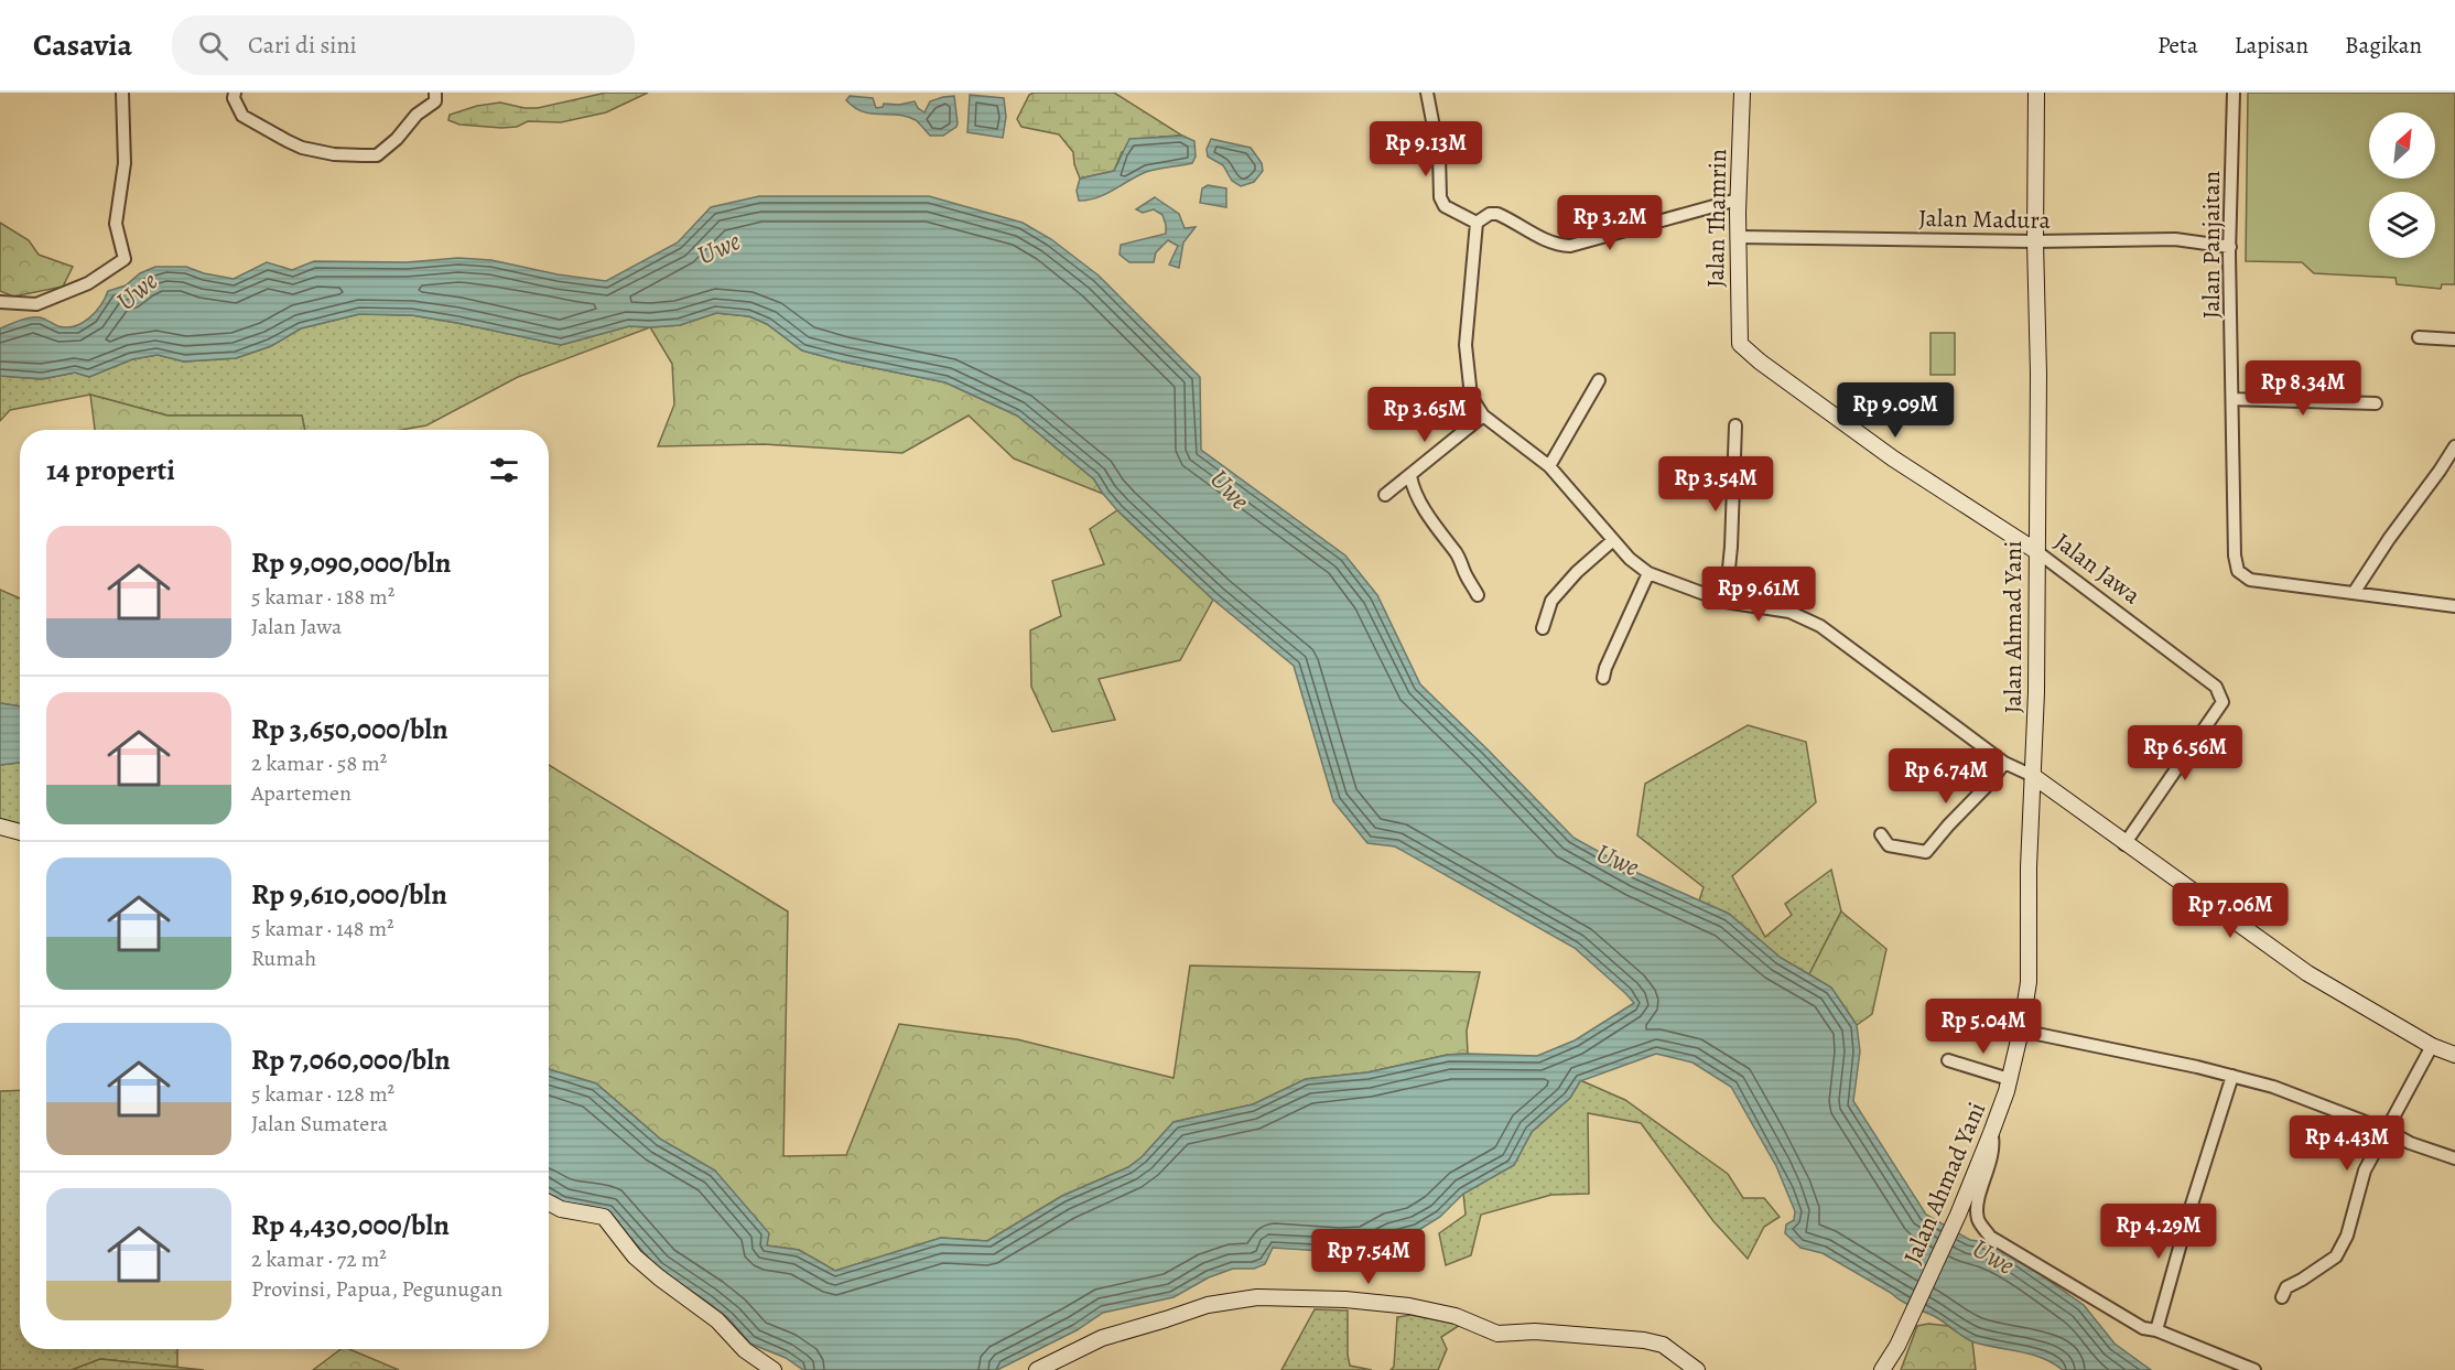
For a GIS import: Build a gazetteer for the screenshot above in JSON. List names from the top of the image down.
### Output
{
  "streets": {
    "main road": ["Jalan Thamrin", "Jalan Jawa", "Jalan Ahmad Yani"],
    "street": ["Jalan Madura", "Jalan Panjaitan"]
  },
  "crossings": [
    ["Jalan Thamrin", "Jalan Madura"],
    ["Jalan Thamrin", "Jalan Jawa"],
    ["Jalan Madura", "Jalan Panjaitan"],
    ["Jalan Madura", "Jalan Ahmad Yani"],
    ["Jalan Jawa", "Jalan Ahmad Yani"]
  ],
  "water": ["Uwe"],
  "north": "top right",
  "page": {
    "header": "Casavia",
    "search": "Cari di sini",
    "nav": ["Peta", "Lapisan", "Bagikan"],
    "price": [
      "Rp 9.13M",
      "Rp 3.2M",
      "Rp 8.34M",
      "Rp 9.09M",
      "Rp 3.65M",
      "Rp 3.54M",
      "Rp 9.61M",
      "Rp 6.56M",
      "Rp 6.74M",
      "Rp 7.06M",
      "Rp 5.04M",
      "Rp 4.43M",
      "Rp 4.29M",
      "Rp 7.54M"
    ],
    "heading": "14 properti",
    "list": [
      {
        "name": "Rp 9,090,000/bln",
        "note": "5 kamar · 188 m² · Jalan Jawa"
      },
      {
        "name": "Rp 3,650,000/bln",
        "note": "2 kamar · 58 m² · Apartemen"
      },
      {
        "name": "Rp 9,610,000/bln",
        "note": "5 kamar · 148 m² · Rumah"
      },
      {
        "name": "Rp 7,060,000/bln",
        "note": "5 kamar · 128 m² · Jalan Sumatera"
      },
      {
        "name": "Rp 4,430,000/bln",
        "note": "2 kamar · 72 m² · Provinsi, Papua, Pegunugan"
      }
    ]
  }
}
